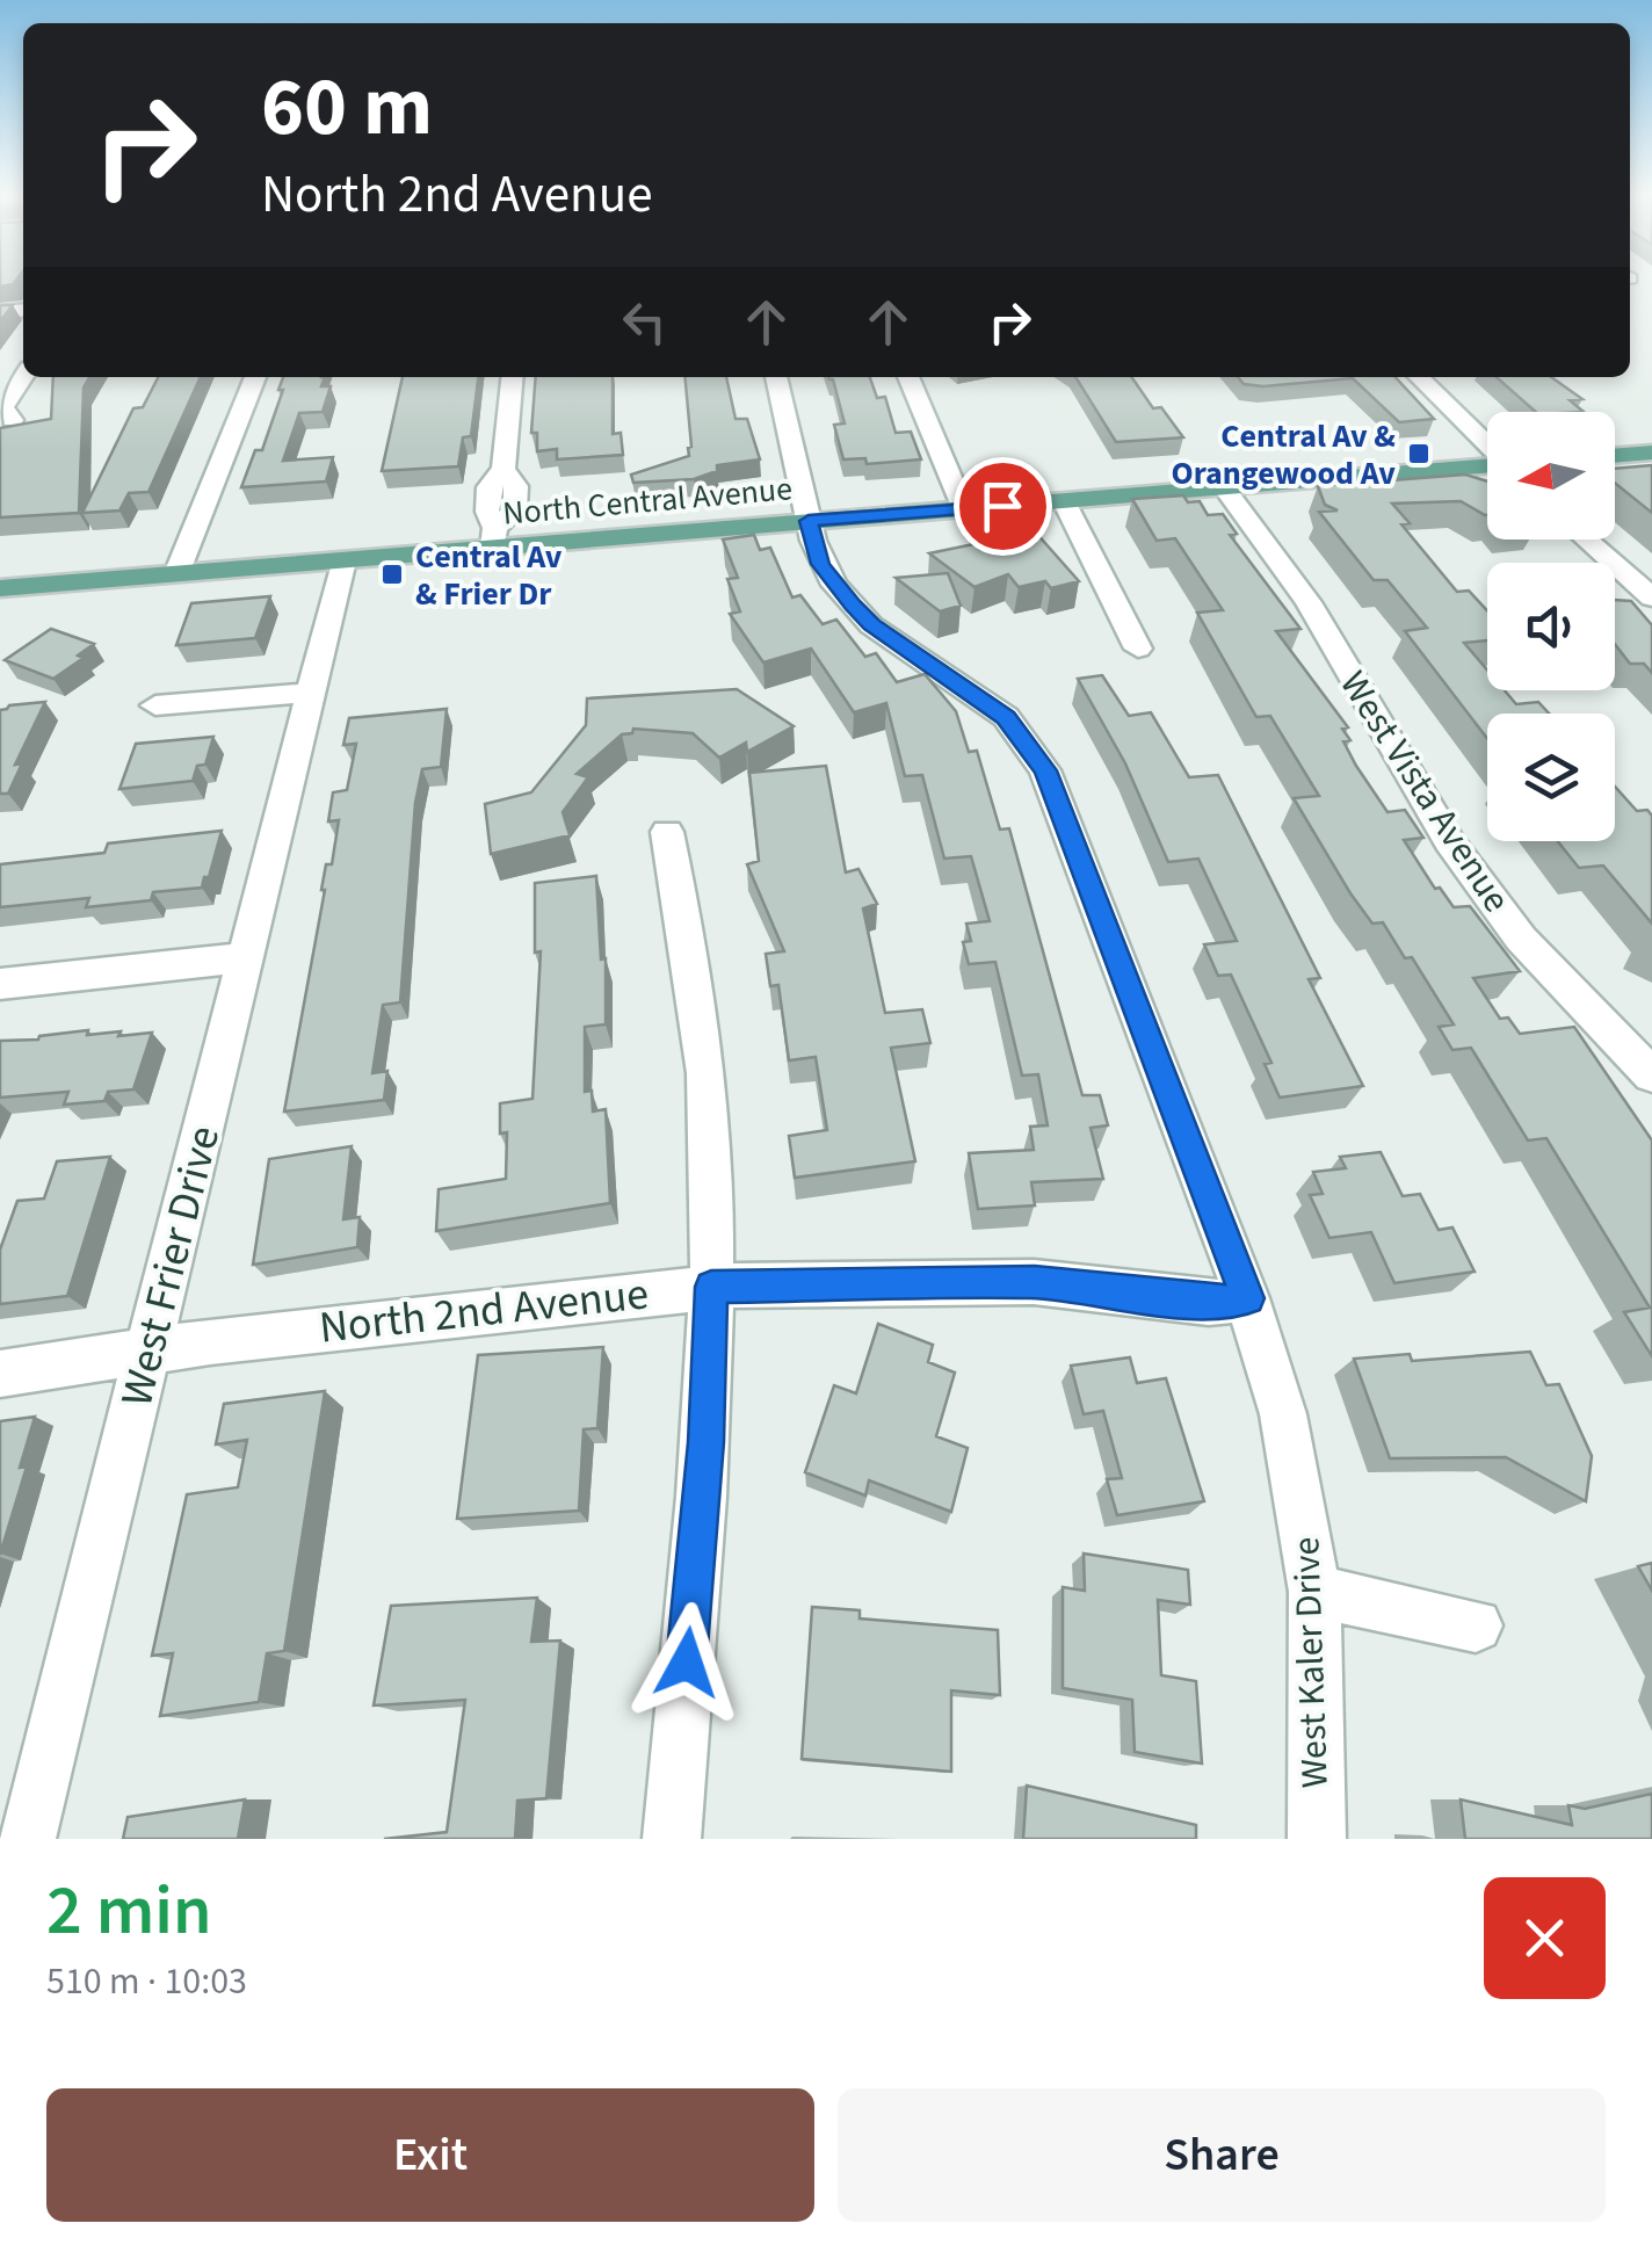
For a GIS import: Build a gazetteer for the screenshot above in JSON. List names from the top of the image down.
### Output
{
  "streets": {
    "main road": ["North Central Avenue"],
    "street": [
      "West Vista Avenue",
      "West Frier Drive",
      "North 2nd Avenue",
      "West Kaler Drive"
    ]
  },
  "crossings": [
    ["North Central Avenue", "West Vista Avenue"],
    ["North Central Avenue", "West Frier Drive"],
    ["North Central Avenue", "West Kaler Drive"],
    ["West Frier Drive", "North 2nd Avenue"],
    ["North 2nd Avenue", "West Kaler Drive"]
  ],
  "places": {
    "transit": ["Central Av & Orangewood Av", "Central Av & Frier Dr"]
  },
  "north": "left",
  "page": {
    "turn": ["60 m", "North 2nd Avenue"],
    "heading": ["2 min", "510 m · 10:03"],
    "buttons": ["Exit", "Share"]
  }
}
